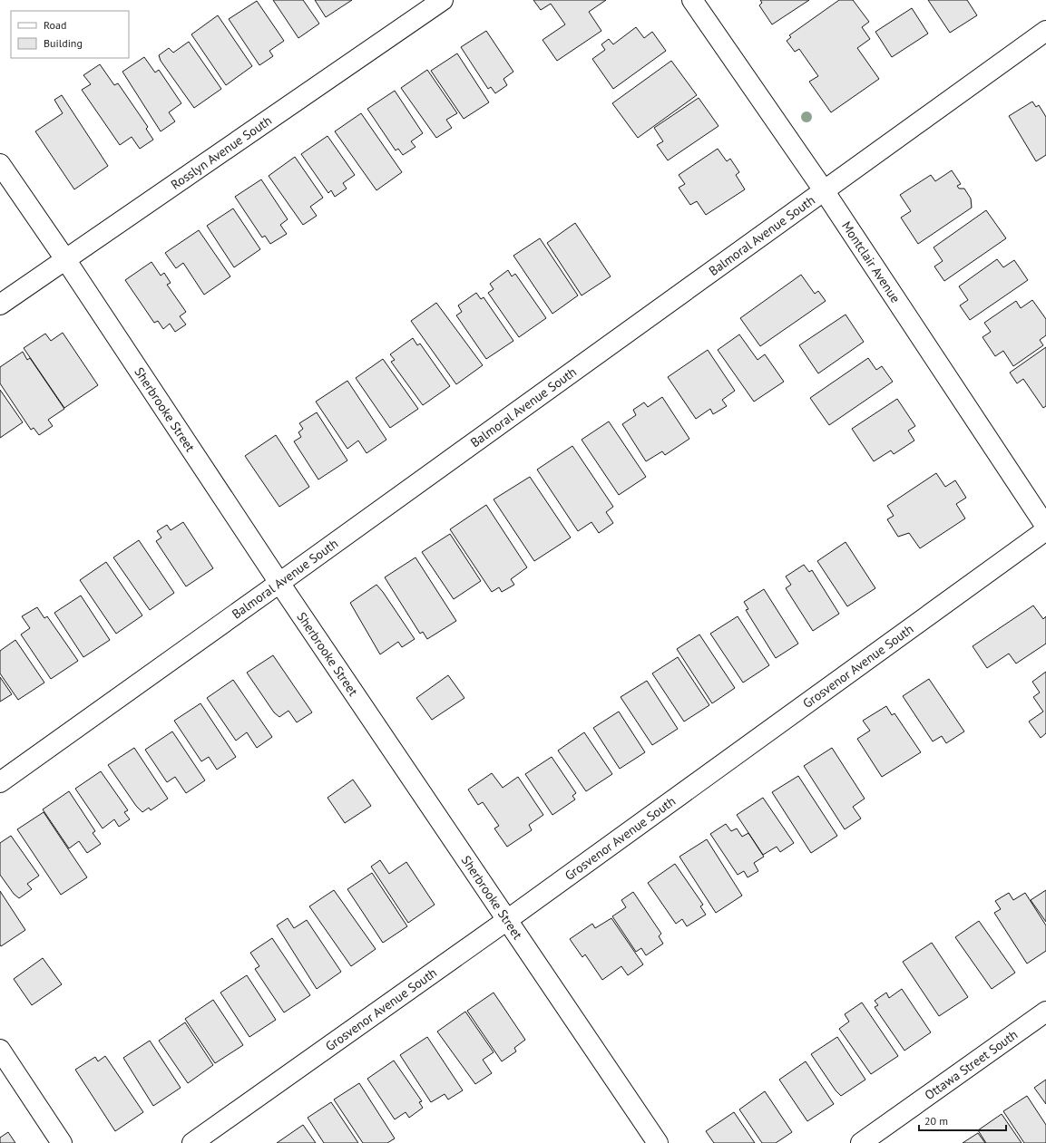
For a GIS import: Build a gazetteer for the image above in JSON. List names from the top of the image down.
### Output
{
  "streets": {
    "street": [
      "Rosslyn Avenue South",
      "Balmoral Avenue South",
      "Montclair Avenue",
      "Sherbrooke Street",
      "Grosvenor Avenue South",
      "Ottawa Street South"
    ]
  },
  "crossings": [
    ["Rosslyn Avenue South", "Sherbrooke Street"],
    ["Balmoral Avenue South", "Montclair Avenue"],
    ["Balmoral Avenue South", "Sherbrooke Street"],
    ["Sherbrooke Street", "Grosvenor Avenue South"]
  ],
  "legend": ["Road", "Building"],
  "scale_bar": "20 m"
}
